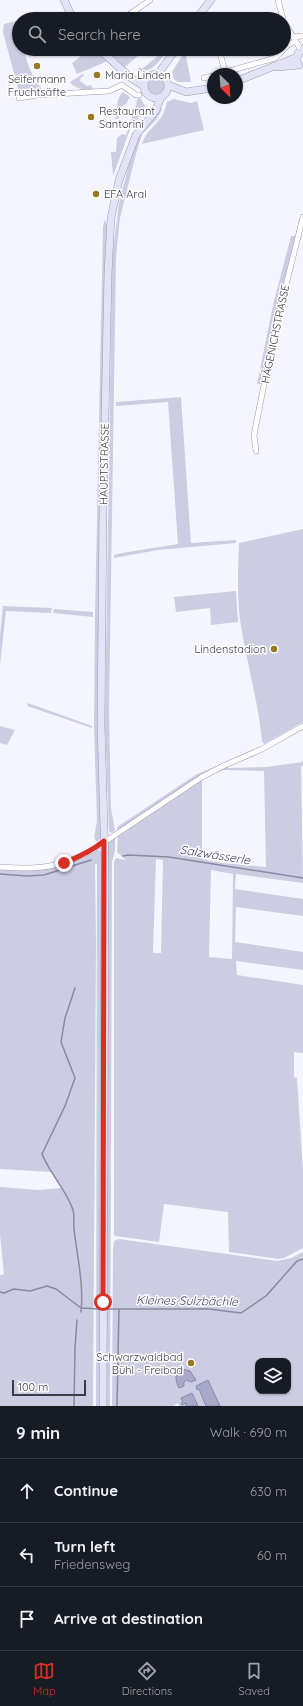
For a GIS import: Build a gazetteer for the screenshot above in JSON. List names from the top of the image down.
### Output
{
  "streets": {
    "street": ["HÄGENICHSTRASSE", "HAUPTSTRASSE"]
  },
  "water": ["Salzwässerle", "Kleines Sulzbächle"],
  "places": [
    "Seifermann Fruchtsäfte",
    "Maria Linden",
    "Restaurant Santorini",
    "EFA Aral",
    "Lindenstadion",
    "Schwarzwaldbad Bühl - Freibad"
  ],
  "scale_bar": "100 m",
  "north": "bottom right",
  "page": {
    "search": "Search here",
    "scale": "100 m",
    "heading": ["9 min", "Walk · 690 m"],
    "list": [
      ["Continue", "630 m"],
      ["Turn left", "Friedensweg", "60 m"],
      "Arrive at destination"
    ],
    "nav": ["Map", "Directions", "Saved"]
  }
}
